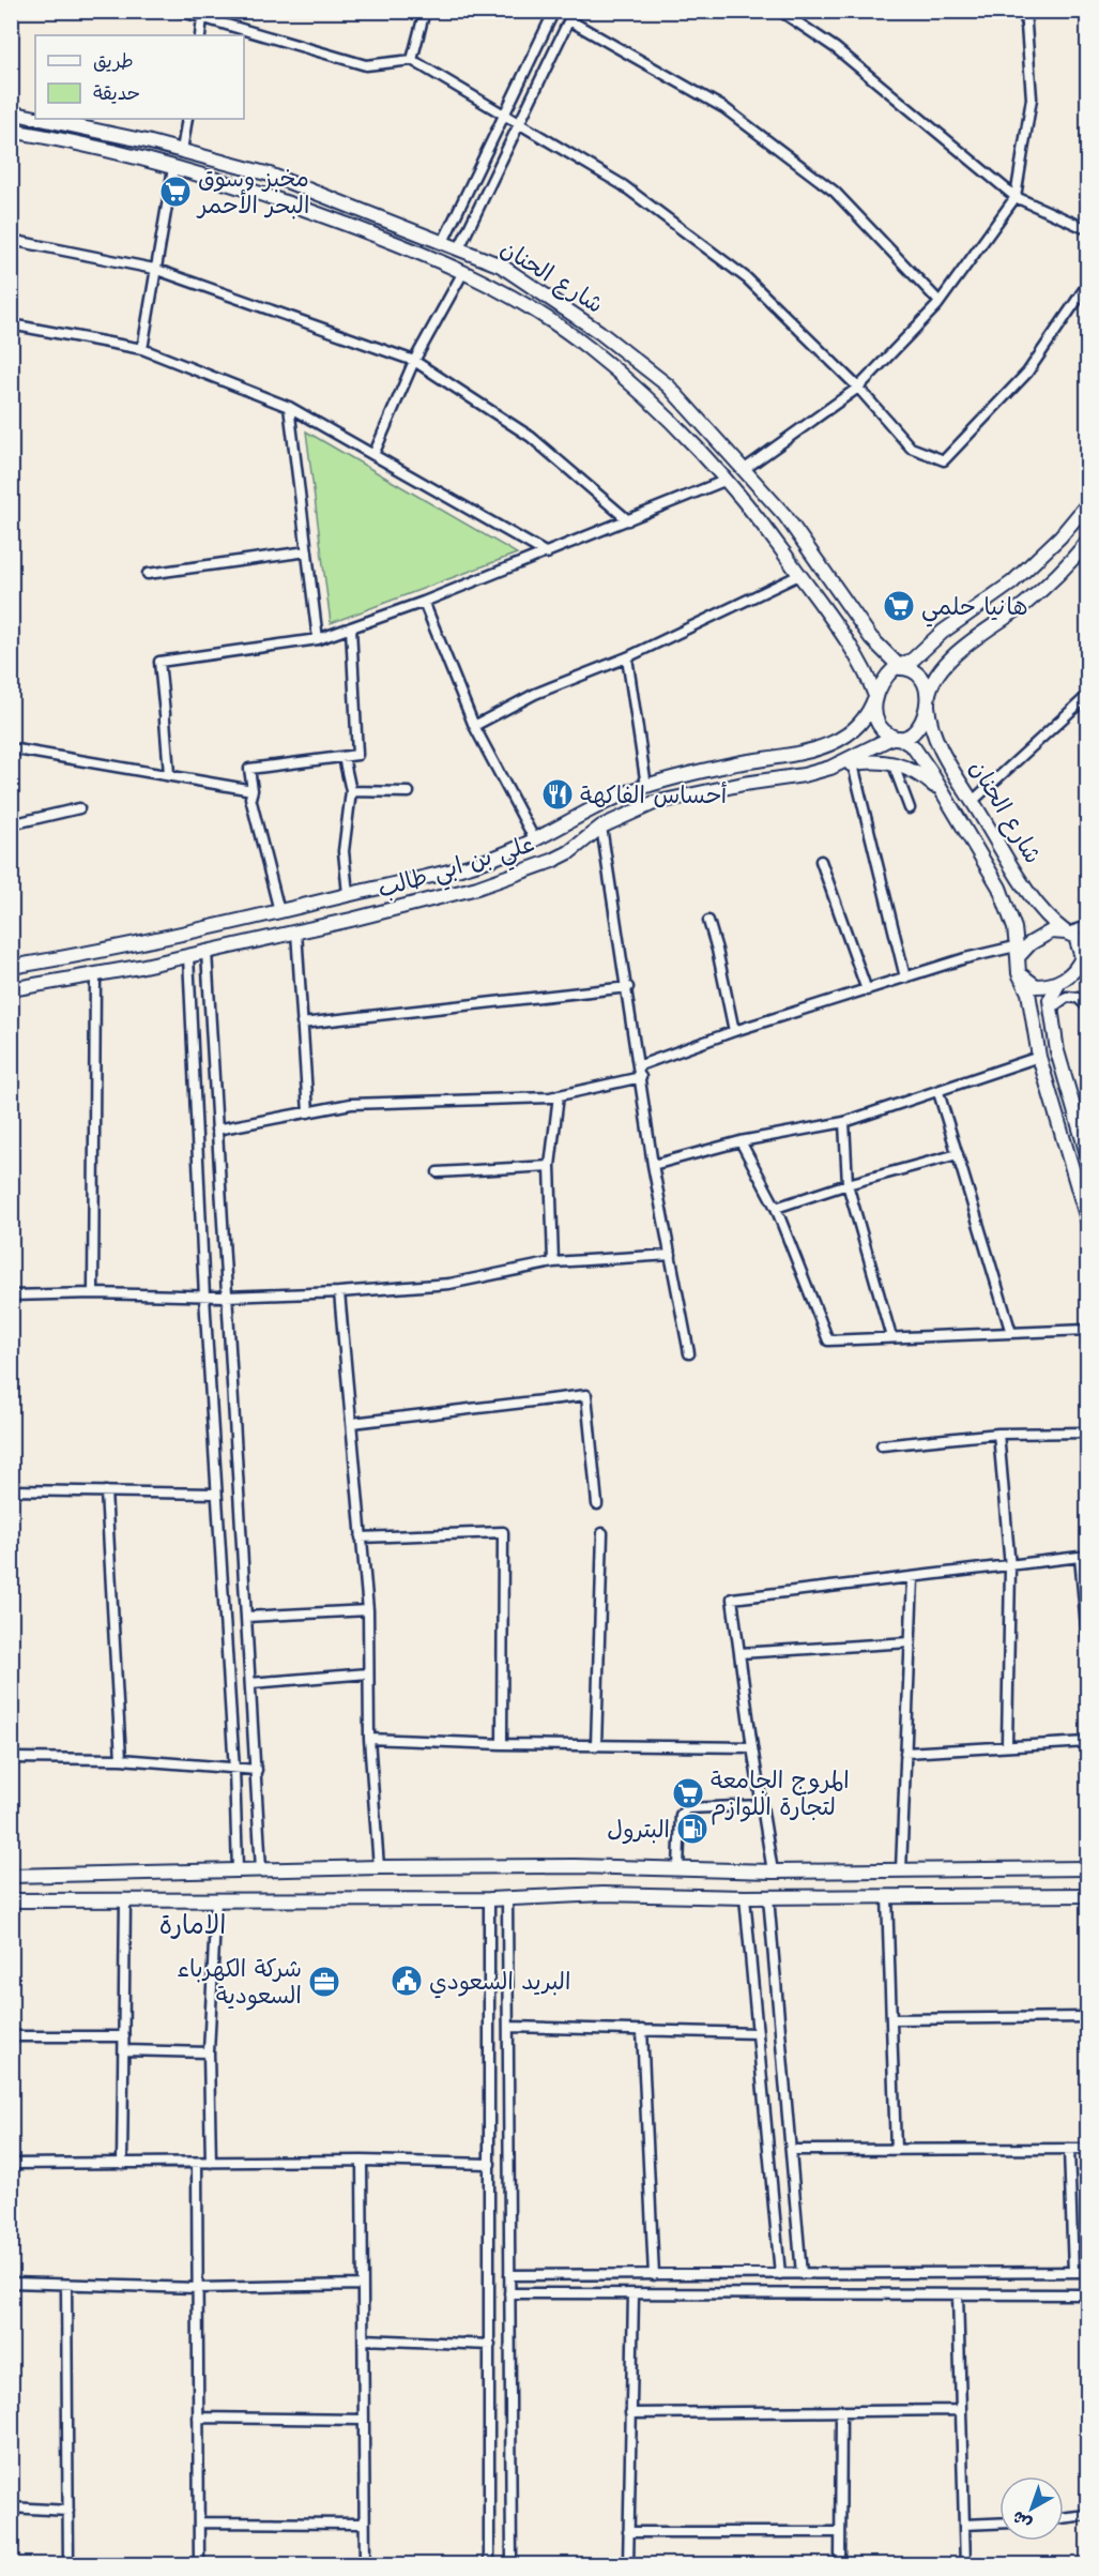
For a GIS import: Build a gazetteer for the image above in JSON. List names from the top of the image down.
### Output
{
  "streets": {
    "main road": ["شارع الحنان", "علي بن ابي طالب"]
  },
  "crossings": [
    ["شارع الحنان", "علي بن ابي طالب"]
  ],
  "districts": ["الامارة"],
  "places": {
    "supermarket": ["مخبز وسوق البحر الأحمر", "هانيا حلمي", "المروج الجامعة لتجارة اللوازم"],
    "restaurant": ["أحساس الفاكهة"],
    "fuel station": ["البترول"],
    "public building": ["البريد السعودي"],
    "office": ["شركة الكهرباء السعودية"]
  },
  "legend": ["طريق", "حديقة"],
  "north": "bottom left"
}
